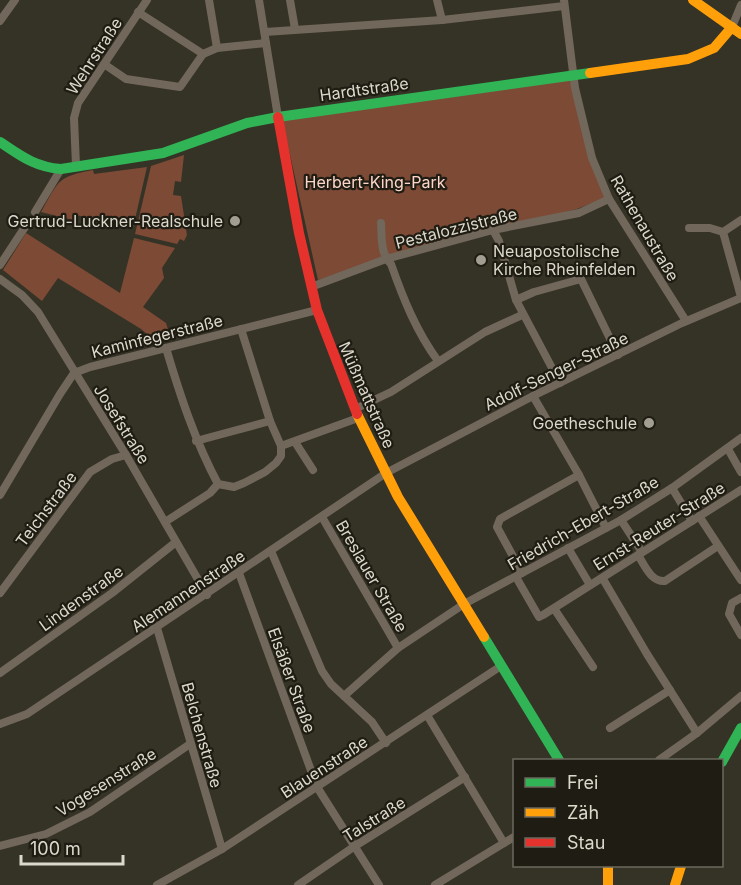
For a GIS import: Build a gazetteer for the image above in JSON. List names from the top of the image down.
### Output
{
  "streets": {
    "street": [
      "Wehrstraße",
      "Hardtstraße",
      "Pestalozzistraße",
      "Rathenaustraße",
      "Kaminfegerstraße",
      "Adolf-Senger-Straße",
      "Müßmattstraße",
      "Josefstraße",
      "Teichstraße",
      "Friedrich-Ebert-Straße",
      "Ernst-Reuter-Straße",
      "Breslauer Straße",
      "Alemannenstraße",
      "Lindenstraße",
      "Elsäßer Straße",
      "Belchenstraße",
      "Blauenstraße",
      "Vogesenstraße",
      "Talstraße"
    ]
  },
  "crossings": [
    ["Wehrstraße", "Hardtstraße"],
    ["Hardtstraße", "Rathenaustraße"],
    ["Hardtstraße", "Müßmattstraße"],
    ["Pestalozzistraße", "Rathenaustraße"],
    ["Pestalozzistraße", "Müßmattstraße"],
    ["Rathenaustraße", "Adolf-Senger-Straße"],
    ["Kaminfegerstraße", "Müßmattstraße"],
    ["Kaminfegerstraße", "Josefstraße"],
    ["Adolf-Senger-Straße", "Müßmattstraße"],
    ["Adolf-Senger-Straße", "Alemannenstraße"],
    ["Müßmattstraße", "Friedrich-Ebert-Straße"],
    ["Müßmattstraße", "Alemannenstraße"],
    ["Müßmattstraße", "Blauenstraße"],
    ["Josefstraße", "Teichstraße"],
    ["Josefstraße", "Alemannenstraße"],
    ["Josefstraße", "Lindenstraße"],
    ["Friedrich-Ebert-Straße", "Ernst-Reuter-Straße"],
    ["Friedrich-Ebert-Straße", "Breslauer Straße"],
    ["Breslauer Straße", "Alemannenstraße"],
    ["Alemannenstraße", "Elsäßer Straße"],
    ["Alemannenstraße", "Belchenstraße"],
    ["Elsäßer Straße", "Blauenstraße"],
    ["Elsäßer Straße", "Talstraße"],
    ["Belchenstraße", "Blauenstraße"],
    ["Belchenstraße", "Vogesenstraße"]
  ],
  "parks": ["Herbert-King-Park"],
  "places": ["Gertrud-Luckner-Realschule", "Neuapostolische Kirche Rheinfelden", "Goetheschule"],
  "legend": ["Frei", "Zäh", "Stau"],
  "scale_bar": "100 m"
}
